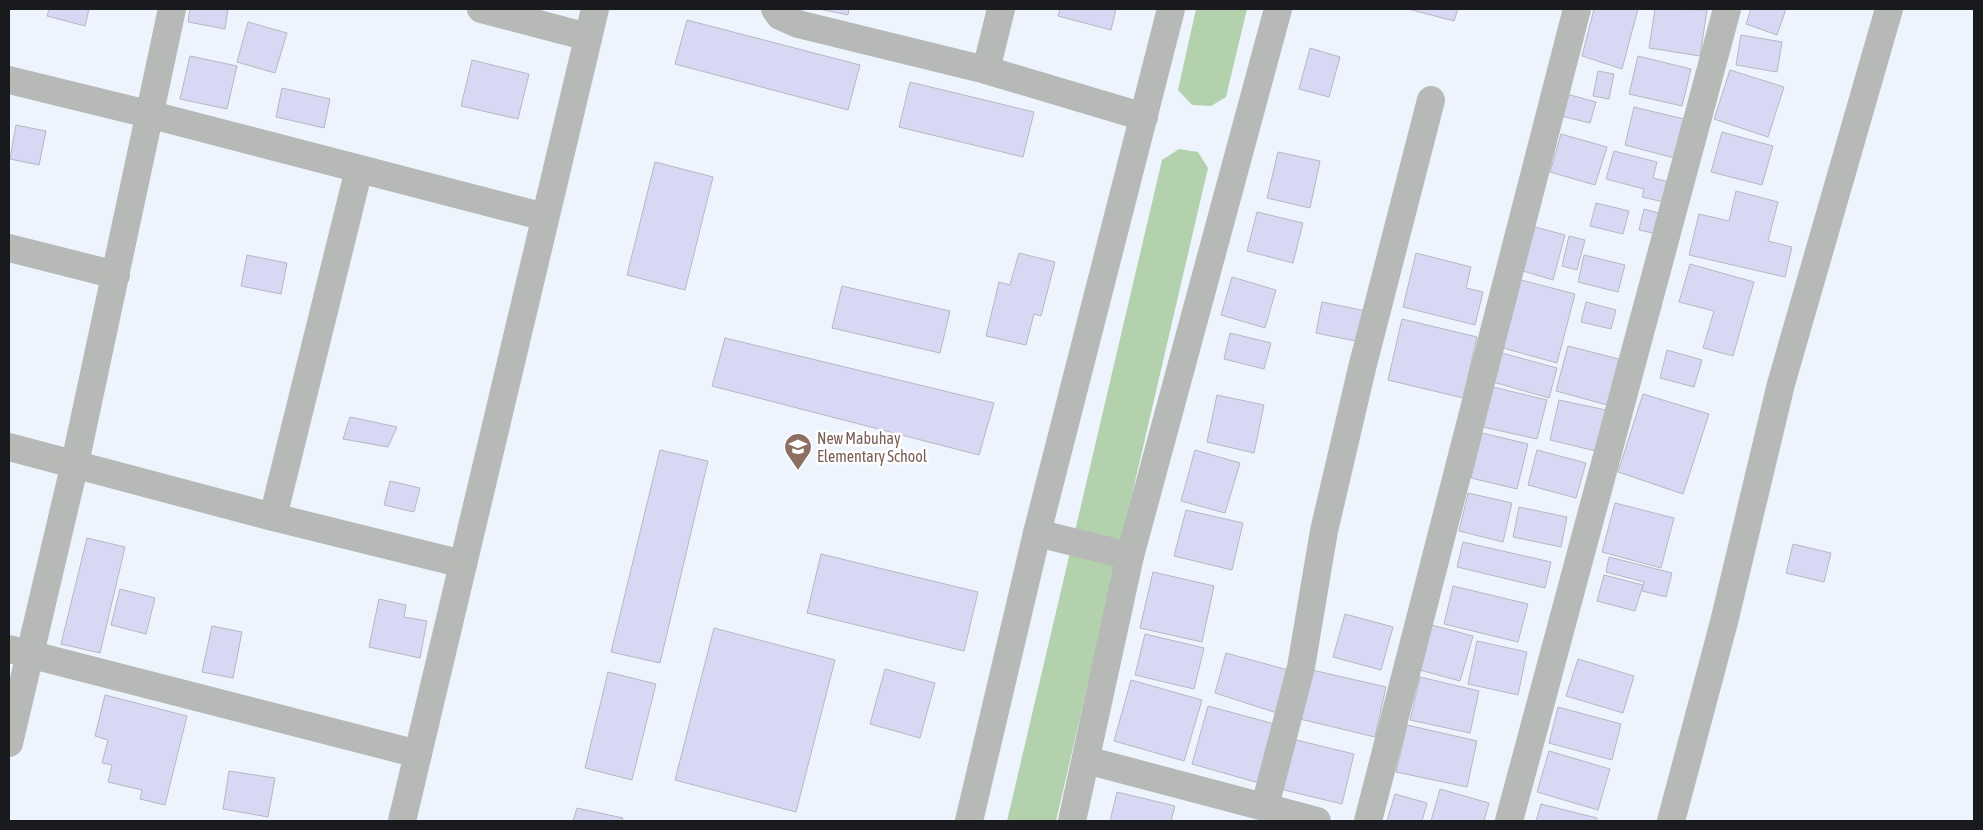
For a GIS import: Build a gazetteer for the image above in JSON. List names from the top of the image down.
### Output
{
  "places": {
    "school or university": ["New Mabuhay Elementary School"]
  }
}
